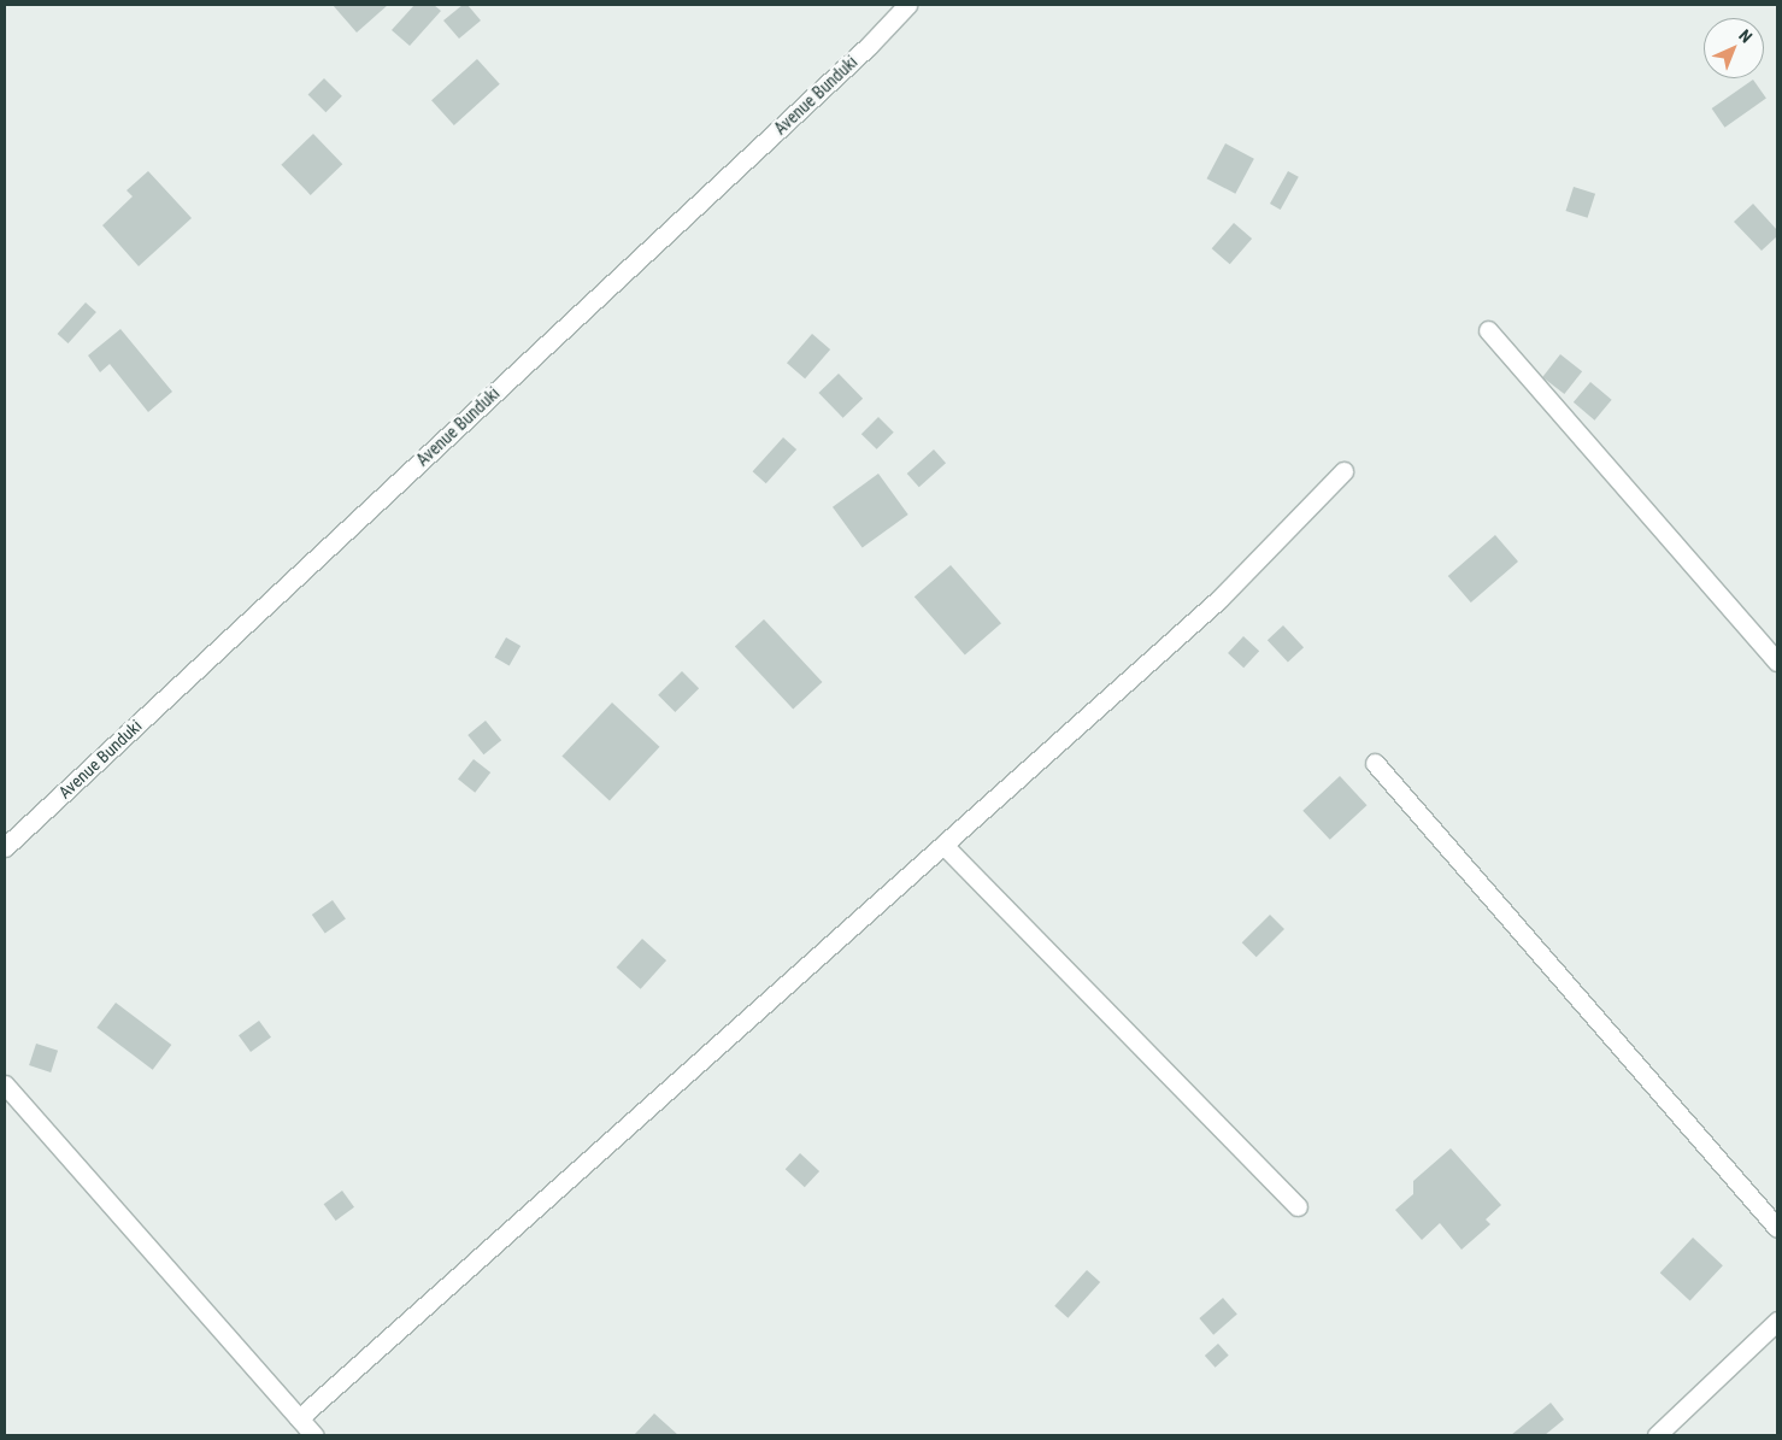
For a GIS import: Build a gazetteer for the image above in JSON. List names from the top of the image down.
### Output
{
  "streets": {
    "street": ["Avenue Bunduki"]
  },
  "north": "top right"
}
